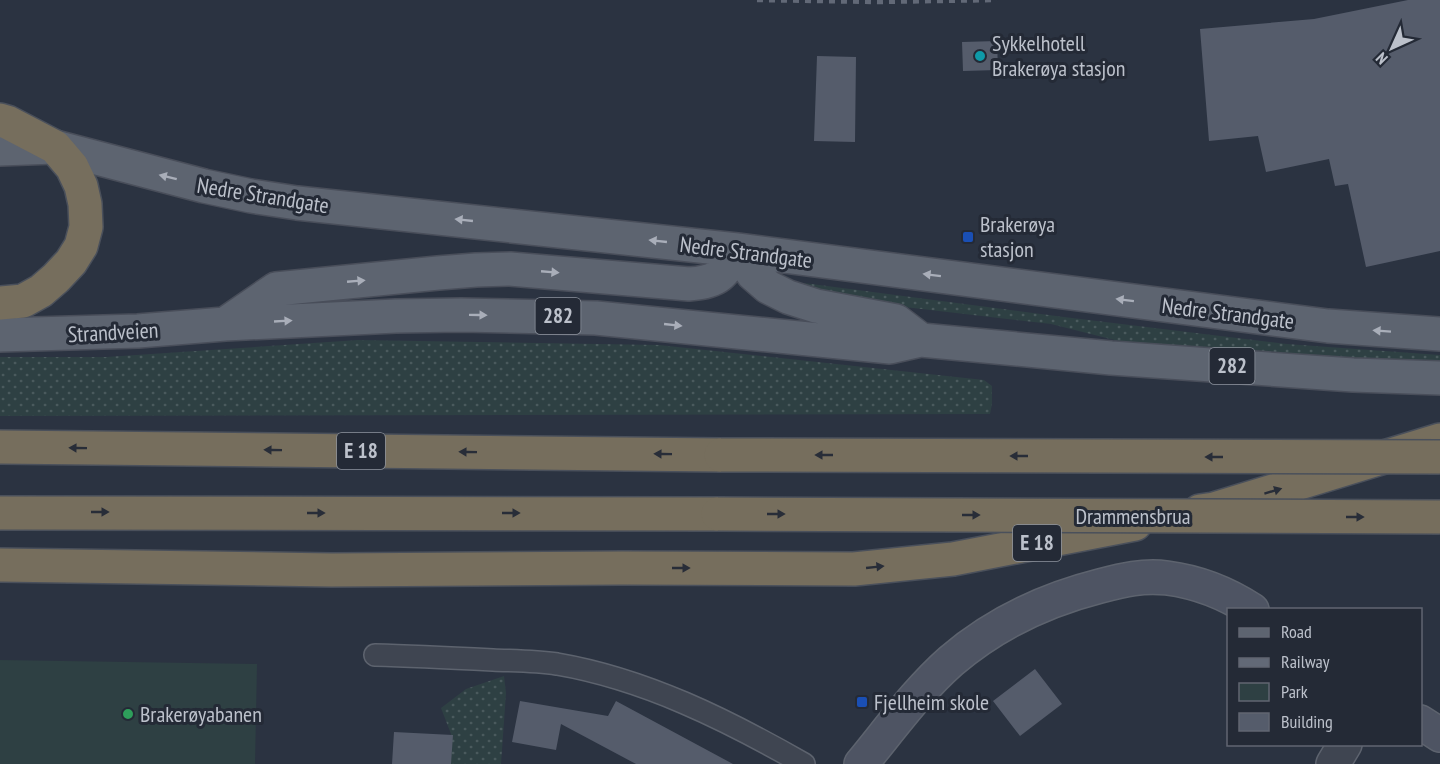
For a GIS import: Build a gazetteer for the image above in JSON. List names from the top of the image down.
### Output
{
  "streets": {
    "highway": ["E 18", "Drammensbrua"],
    "main road": ["Nedre Strandgate", "282", "Strandveien"]
  },
  "crossings": [
    ["Nedre Strandgate", "282"],
    ["282", "Strandveien"]
  ],
  "places": {
    "other": ["Sykkelhotell Brakerøya stasjon", "Brakerøyabanen"],
    "transit": ["Brakerøya stasjon", "Fjellheim skole"]
  },
  "legend": [
    "Road",
    "Railway",
    "Park",
    "Building"
  ],
  "north": "bottom left"
}
